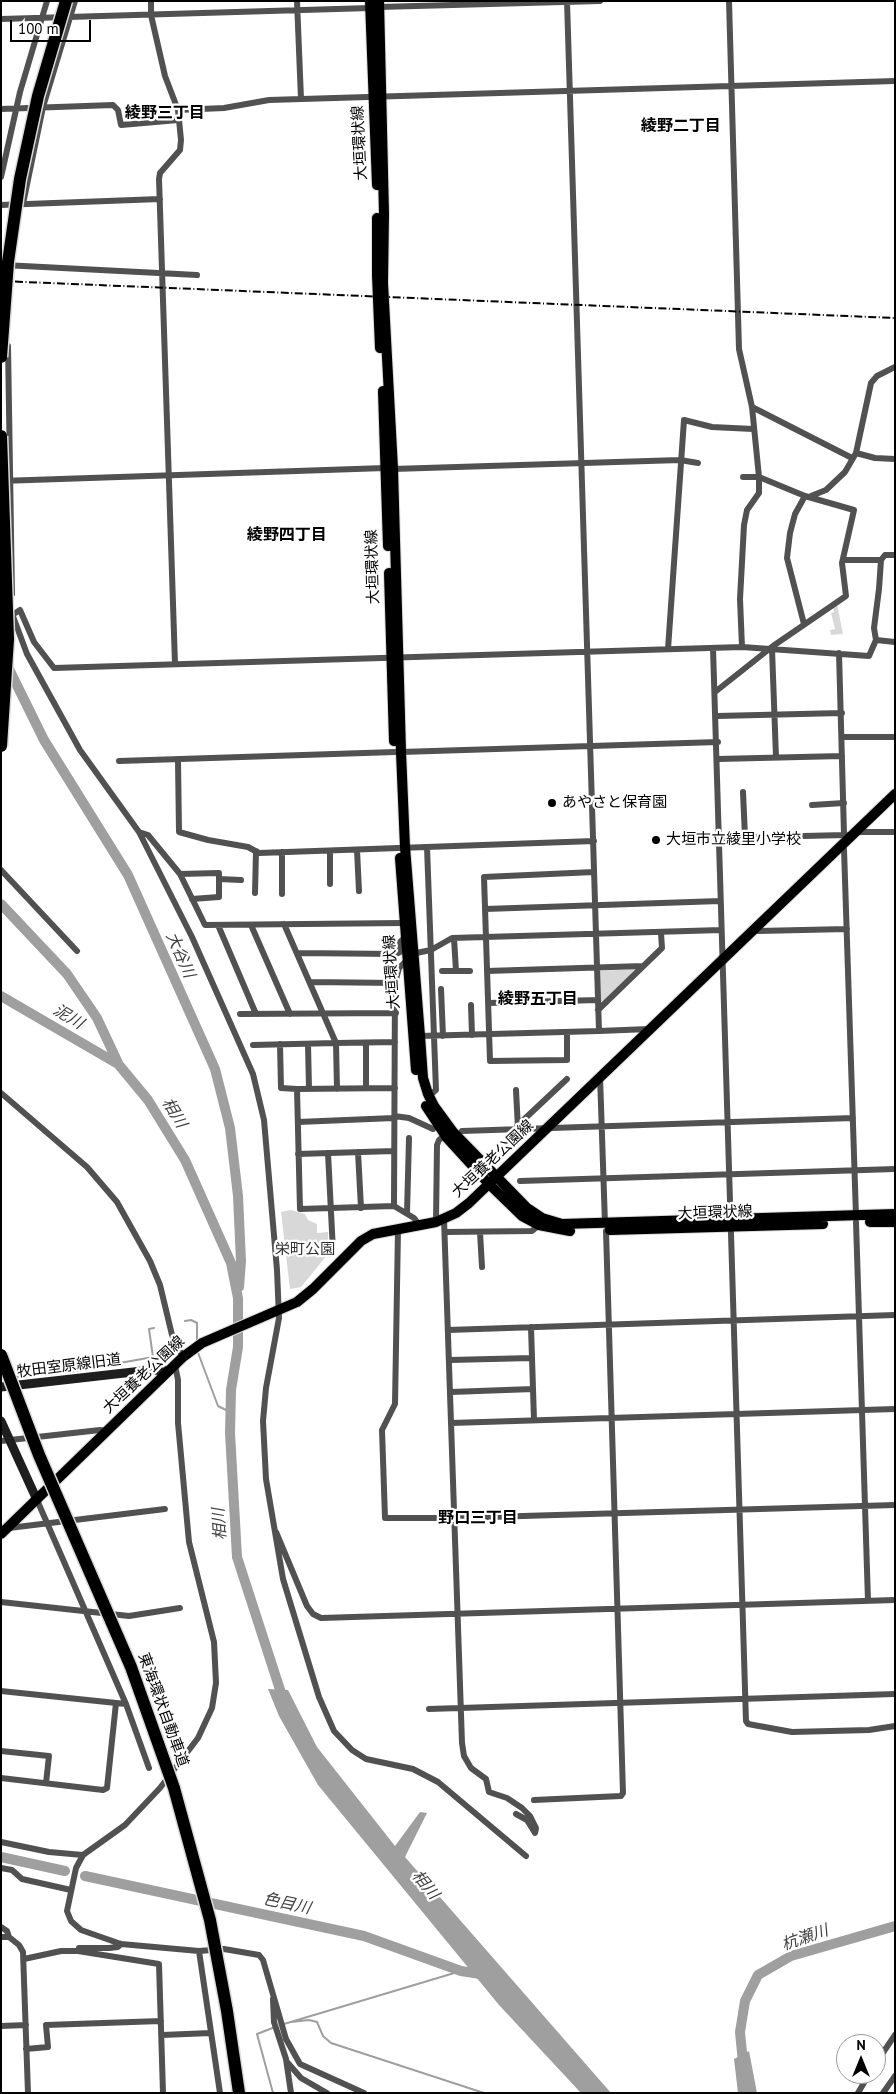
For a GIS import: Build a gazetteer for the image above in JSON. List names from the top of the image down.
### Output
{
  "streets": {
    "highway": ["東海環状自動車道"],
    "main road": ["大垣環状線", "大垣養老公園線"],
    "street": ["牧田室原線旧道"]
  },
  "crossings": [
    ["大垣環状線", "大垣養老公園線"],
    ["大垣養老公園線", "牧田室原線旧道"]
  ],
  "districts": [
    "綾野三丁目",
    "綾野二丁目",
    "綾野四丁目",
    "綾野五丁目",
    "野口三丁目"
  ],
  "water": [
    "大谷川",
    "泥川",
    "相川",
    "色目川",
    "杭瀬川"
  ],
  "parks": ["栄町公園"],
  "places": ["あやさと保育園", "大垣市立綾里小学校"],
  "scale_bar": "100 m",
  "north": "top"
}
